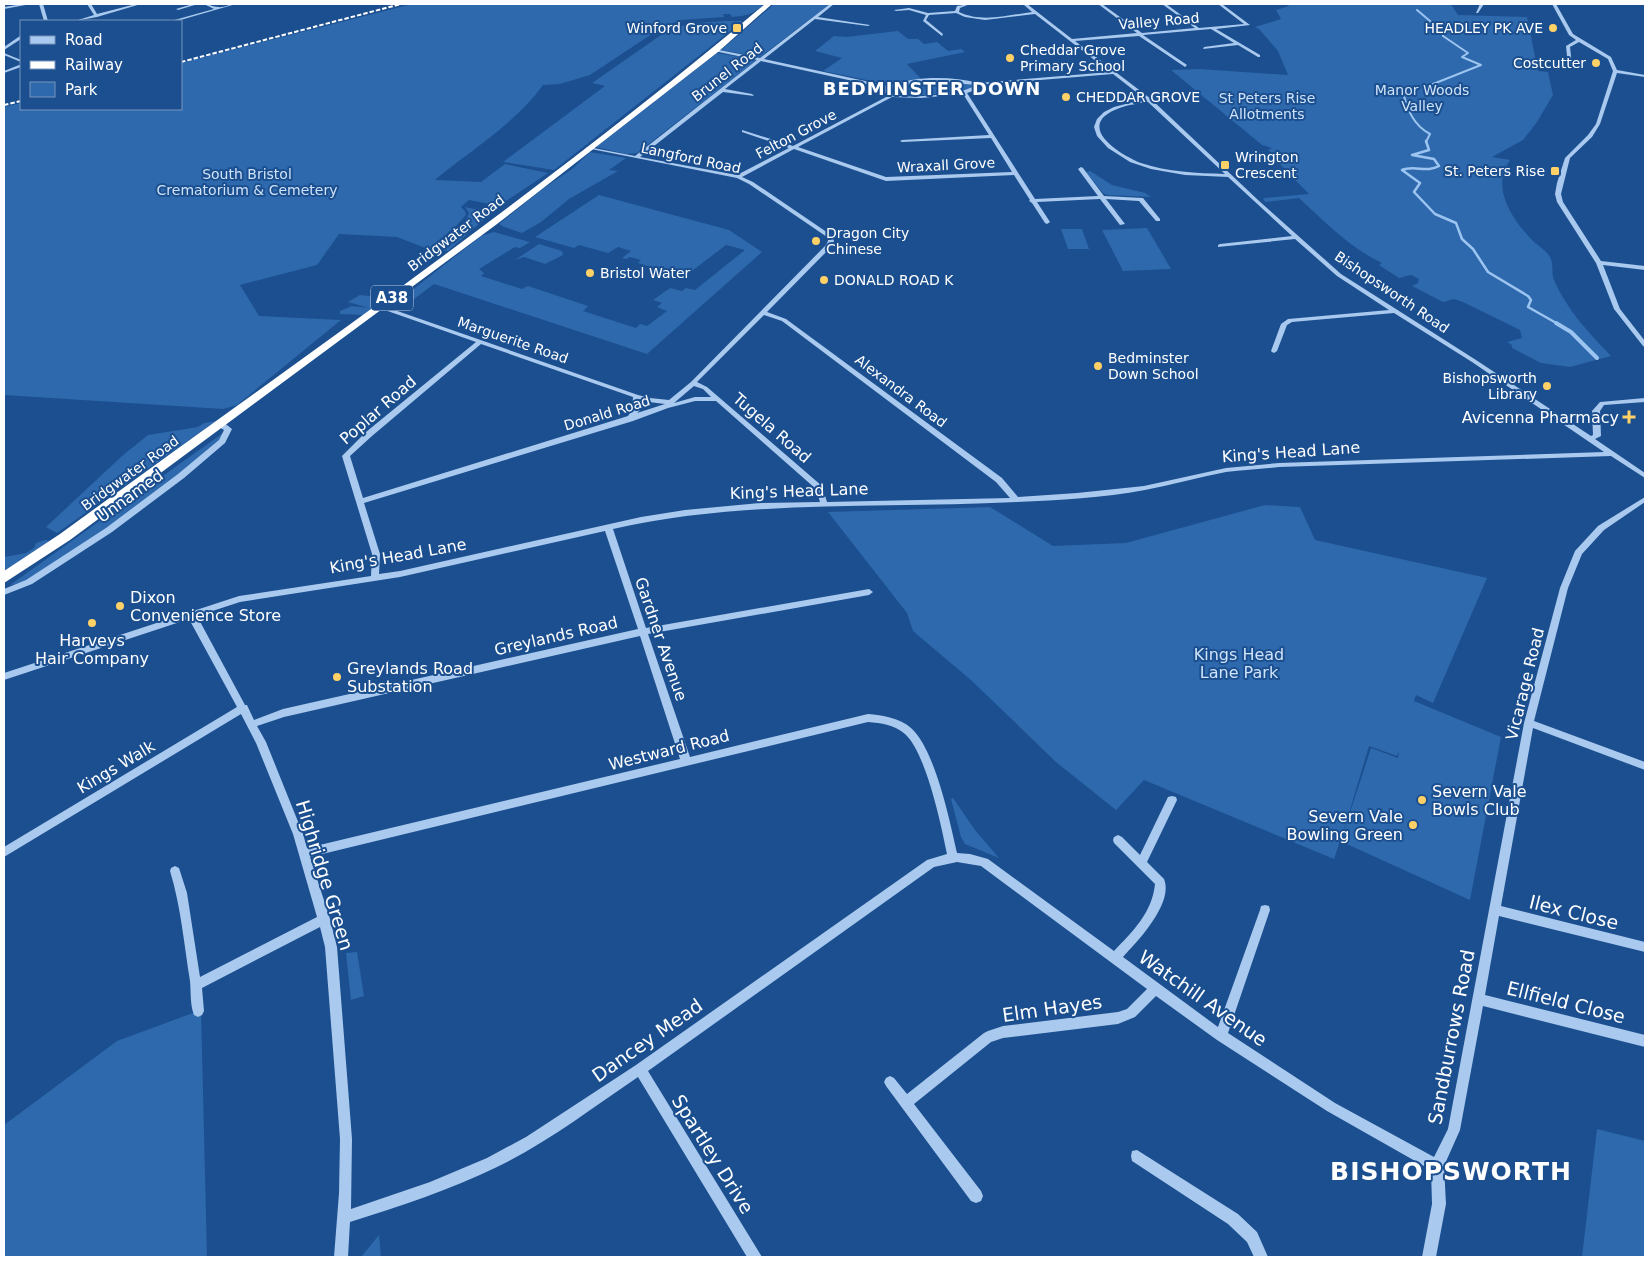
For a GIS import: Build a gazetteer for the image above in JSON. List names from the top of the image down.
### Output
{
  "streets": {
    "highway": ["Bridgwater Road", "A38"],
    "street": [
      "Valley Road",
      "Brunel Road",
      "Felton Grove",
      "Langford Road",
      "Wraxall Grove",
      "Bishopsworth Road",
      "Marguerite Road",
      "Alexandra Road",
      "Poplar Road",
      "Donald Road",
      "Tugela Road",
      "King's Head Lane",
      "Unnamed",
      "Greylands Road",
      "Gardner Avenue",
      "Vicarage Road",
      "Westward Road",
      "Kings Walk",
      "Highridge Green",
      "Ilex Close",
      "Watchill Avenue",
      "Ellfield Close",
      "Elm Hayes",
      "Sandburrows Road",
      "Dancey Mead",
      "Spartley Drive"
    ]
  },
  "crossings": [
    ["Valley Road", "Bishopsworth Road"],
    ["Brunel Road", "Langford Road"],
    ["Felton Grove", "Langford Road"],
    ["Felton Grove", "Wraxall Grove"],
    ["Langford Road", "Bridgwater Road"],
    ["Langford Road", "Donald Road"],
    ["Bridgwater Road", "Marguerite Road"],
    ["Bridgwater Road", "Unnamed"],
    ["Bishopsworth Road", "King's Head Lane"],
    ["Marguerite Road", "Poplar Road"],
    ["Marguerite Road", "Donald Road"],
    ["Alexandra Road", "Donald Road"],
    ["Alexandra Road", "King's Head Lane"],
    ["Poplar Road", "Donald Road"],
    ["Poplar Road", "King's Head Lane"],
    ["Donald Road", "Tugela Road"],
    ["Tugela Road", "King's Head Lane"],
    ["King's Head Lane", "Gardner Avenue"],
    ["King's Head Lane", "Highridge Green"],
    ["Greylands Road", "Gardner Avenue"],
    ["Greylands Road", "Highridge Green"],
    ["Gardner Avenue", "Westward Road"],
    ["Vicarage Road", "Ilex Close"],
    ["Vicarage Road", "Sandburrows Road"],
    ["Westward Road", "Highridge Green"],
    ["Westward Road", "Watchill Avenue"],
    ["Westward Road", "Dancey Mead"],
    ["Kings Walk", "Highridge Green"],
    ["Highridge Green", "Dancey Mead"],
    ["Ilex Close", "Sandburrows Road"],
    ["Watchill Avenue", "Elm Hayes"],
    ["Watchill Avenue", "Sandburrows Road"],
    ["Watchill Avenue", "Dancey Mead"],
    ["Ellfield Close", "Sandburrows Road"],
    ["Dancey Mead", "Spartley Drive"]
  ],
  "districts": ["BEDMINSTER DOWN", "BISHOPSWORTH"],
  "parks": [
    "Manor Woods Valley",
    "St Peters Rise Allotments",
    "South Bristol Crematorium & Cemetery",
    "Kings Head Lane Park"
  ],
  "places": {
    "transit": ["Winford Grove", "Wrington Crescent", "St. Peters Rise"],
    "other": [
      "HEADLEY PK AVE",
      "Cheddar Grove Primary School",
      "Costcutter",
      "CHEDDAR GROVE",
      "Dragon City Chinese",
      "Bristol Water",
      "DONALD ROAD K",
      "Bedminster Down School",
      "Bishopsworth Library",
      "Dixon Convenience Store",
      "Harveys Hair Company",
      "Greylands Road Substation",
      "Severn Vale Bowls Club",
      "Severn Vale Bowling Green"
    ],
    "health": ["Avicenna Pharmacy"]
  },
  "legend": ["Road", "Railway", "Park"]
}
